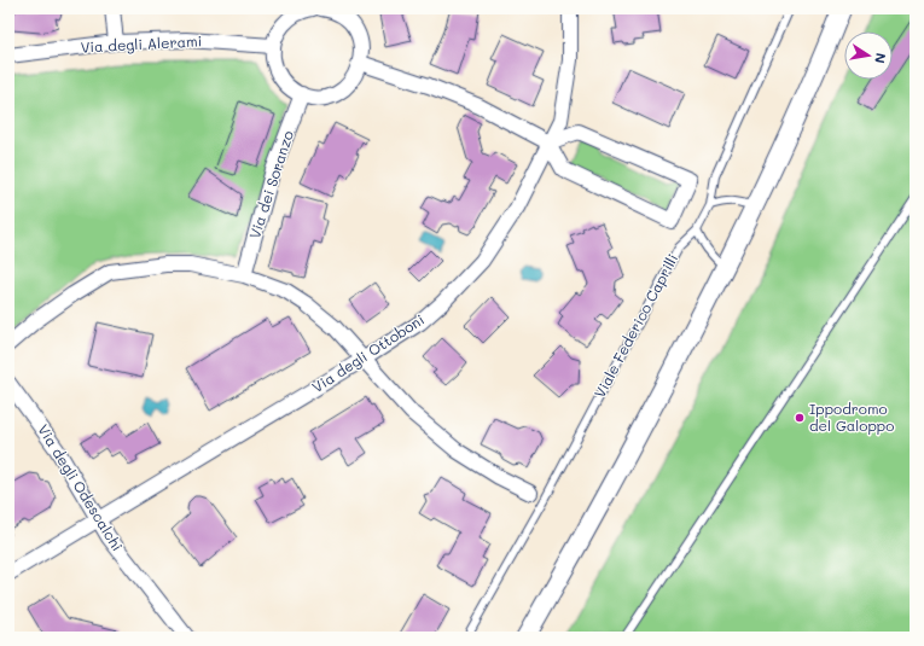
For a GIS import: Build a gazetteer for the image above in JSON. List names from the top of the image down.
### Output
{
  "streets": {
    "street": [
      "Via degli Alerami",
      "Via dei Soranzo",
      "Via degli Ottoboni",
      "Via degli Odescalchi"
    ],
    "lane": ["Viale Federico Caprilli"]
  },
  "crossings": [
    ["Via degli Ottoboni", "Via degli Odescalchi"]
  ],
  "places": ["Ippodromo del Galoppo"],
  "north": "right"
}
